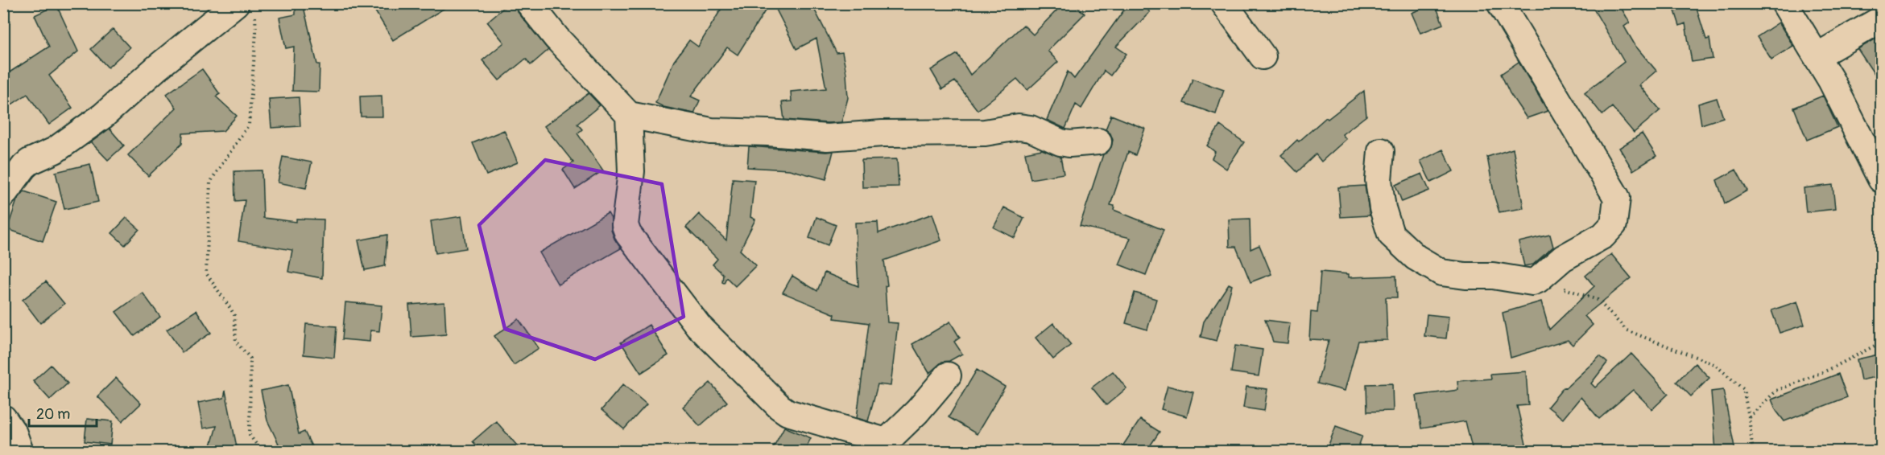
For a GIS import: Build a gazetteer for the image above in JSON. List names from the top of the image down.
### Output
{
  "scale_bar": "20 m"
}
